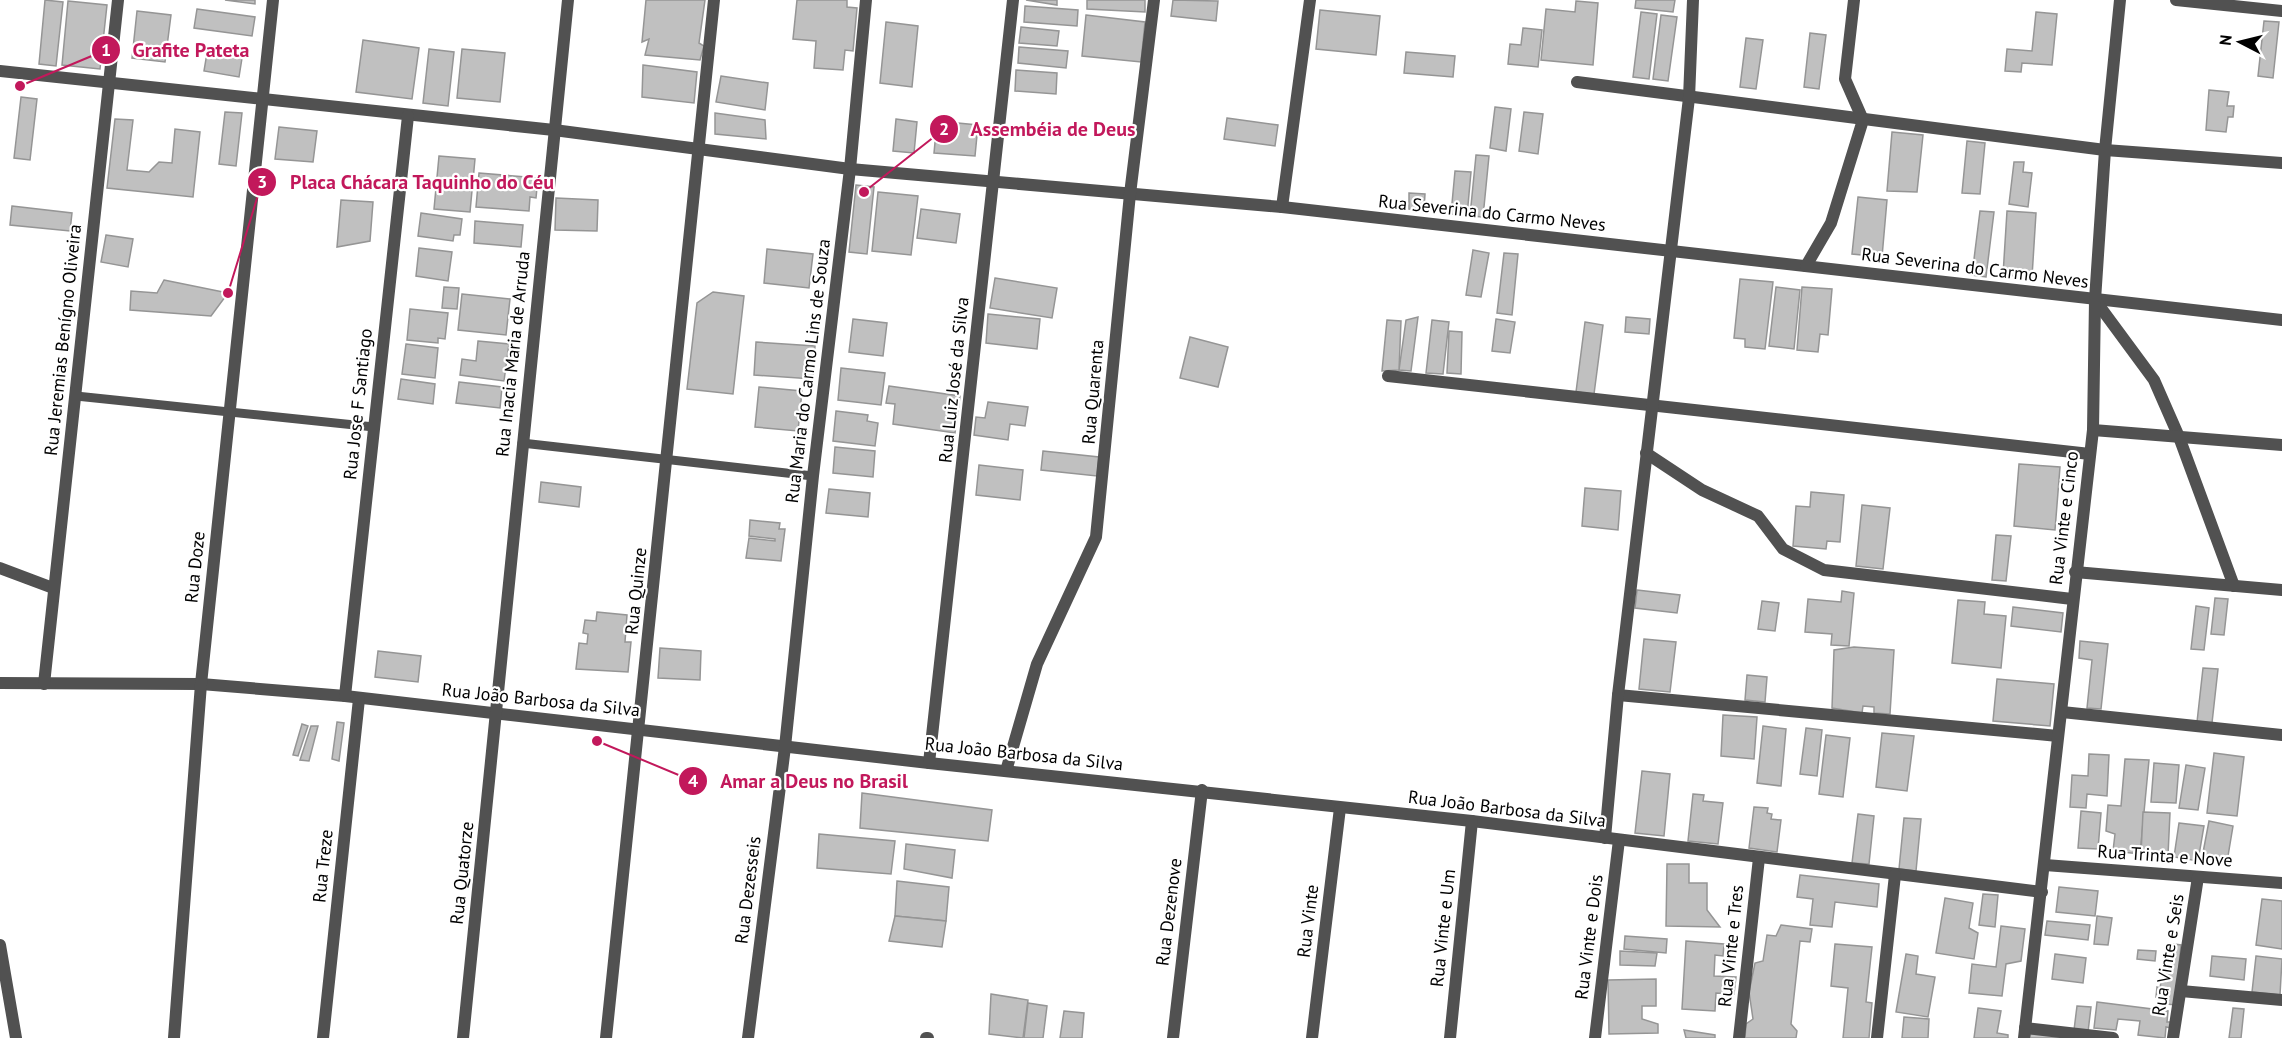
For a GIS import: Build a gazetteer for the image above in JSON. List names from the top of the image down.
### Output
{
  "streets": {
    "street": [
      "Rua Severina do Carmo Neves",
      "Rua Jeremias Benígno Oliveira",
      "Rua Inacia Maria de Arruda",
      "Rua Maria do Carmo Lins de Souza",
      "Rua Luiz José da Silva",
      "Rua Quarenta",
      "Rua Jose F Santiago",
      "Rua Vinte e Cinco",
      "Rua Doze",
      "Rua Quinze",
      "Rua João Barbosa da Silva",
      "Rua Trinta e Nove",
      "Rua Treze",
      "Rua Quatorze",
      "Rua Dezesseis",
      "Rua Dezenove",
      "Rua Vinte",
      "Rua Vinte e Um",
      "Rua Vinte e Dois",
      "Rua Vinte e Tres",
      "Rua Vinte e Seis"
    ]
  },
  "crossings": [
    ["Rua Severina do Carmo Neves", "Rua Inacia Maria de Arruda"],
    ["Rua Severina do Carmo Neves", "Rua Maria do Carmo Lins de Souza"],
    ["Rua Severina do Carmo Neves", "Rua Luiz José da Silva"],
    ["Rua Severina do Carmo Neves", "Rua Quarenta"],
    ["Rua Severina do Carmo Neves", "Rua Jose F Santiago"],
    ["Rua Severina do Carmo Neves", "Rua Vinte e Cinco"],
    ["Rua Severina do Carmo Neves", "Rua Doze"],
    ["Rua Severina do Carmo Neves", "Rua Quinze"],
    ["Rua Jeremias Benígno Oliveira", "Rua João Barbosa da Silva"],
    ["Rua Inacia Maria de Arruda", "Rua João Barbosa da Silva"],
    ["Rua Inacia Maria de Arruda", "Rua Quatorze"],
    ["Rua Maria do Carmo Lins de Souza", "Rua João Barbosa da Silva"],
    ["Rua Maria do Carmo Lins de Souza", "Rua Dezesseis"],
    ["Rua Luiz José da Silva", "Rua João Barbosa da Silva"],
    ["Rua Quarenta", "Rua João Barbosa da Silva"],
    ["Rua Jose F Santiago", "Rua João Barbosa da Silva"],
    ["Rua Vinte e Cinco", "Rua João Barbosa da Silva"],
    ["Rua Vinte e Cinco", "Rua Trinta e Nove"],
    ["Rua Doze", "Rua João Barbosa da Silva"],
    ["Rua Quinze", "Rua João Barbosa da Silva"],
    ["Rua João Barbosa da Silva", "Rua Treze"],
    ["Rua João Barbosa da Silva", "Rua Quatorze"],
    ["Rua João Barbosa da Silva", "Rua Dezesseis"],
    ["Rua João Barbosa da Silva", "Rua Dezenove"],
    ["Rua João Barbosa da Silva", "Rua Vinte"],
    ["Rua João Barbosa da Silva", "Rua Vinte e Um"],
    ["Rua João Barbosa da Silva", "Rua Vinte e Dois"],
    ["Rua João Barbosa da Silva", "Rua Vinte e Tres"],
    ["Rua Trinta e Nove", "Rua Vinte e Seis"]
  ],
  "places": [
    "Grafite Pateta",
    "Assembéia de Deus",
    "Placa Chácara Taquinho do Céu",
    "Amar a Deus no Brasil"
  ],
  "north": "left"
}
